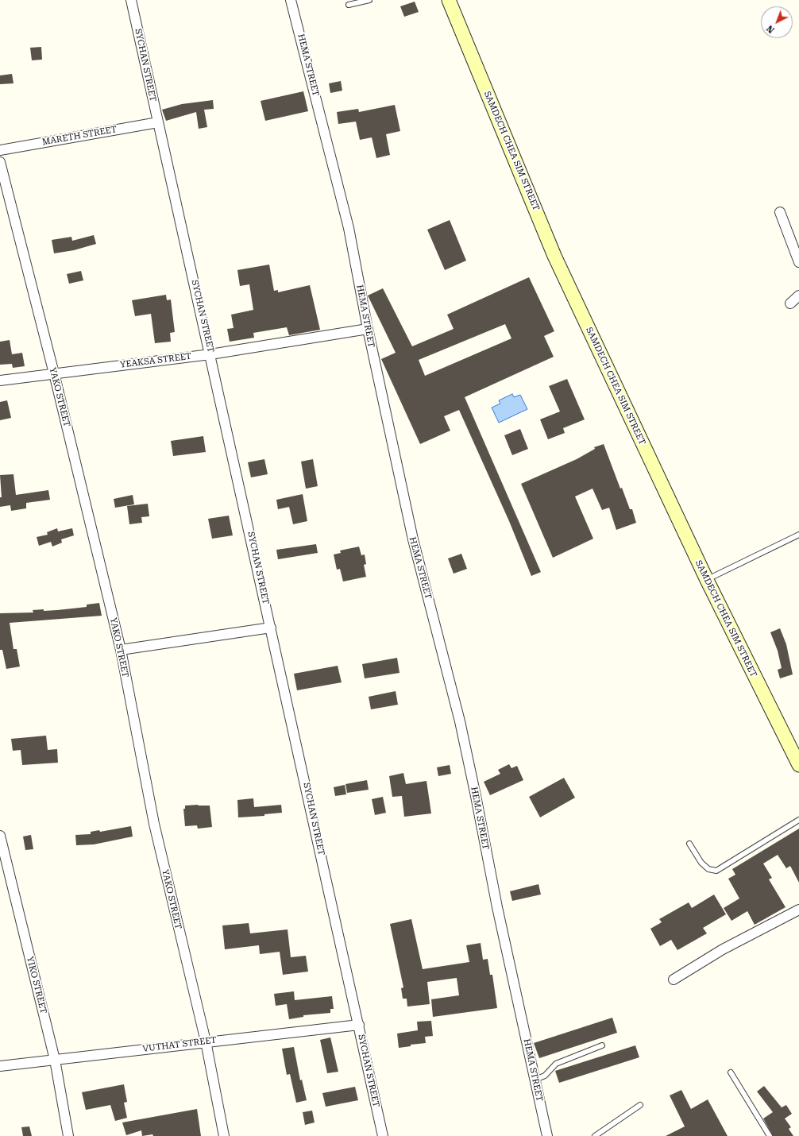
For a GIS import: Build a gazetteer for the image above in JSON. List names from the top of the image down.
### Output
{
  "streets": {
    "street": [
      "SYCHAN STREET",
      "HEMA STREET",
      "MARETH STREET",
      "SAMDECH CHEA SIM STREET",
      "YEAKSA STREET",
      "YAKO STREET",
      "YIKO STREET",
      "VUTHAT STREET"
    ]
  },
  "crossings": [
    ["SYCHAN STREET", "MARETH STREET"],
    ["SYCHAN STREET", "YEAKSA STREET"],
    ["SYCHAN STREET", "VUTHAT STREET"],
    ["HEMA STREET", "YEAKSA STREET"],
    ["YEAKSA STREET", "YAKO STREET"],
    ["YAKO STREET", "VUTHAT STREET"],
    ["YIKO STREET", "VUTHAT STREET"]
  ],
  "north": "bottom left"
}
